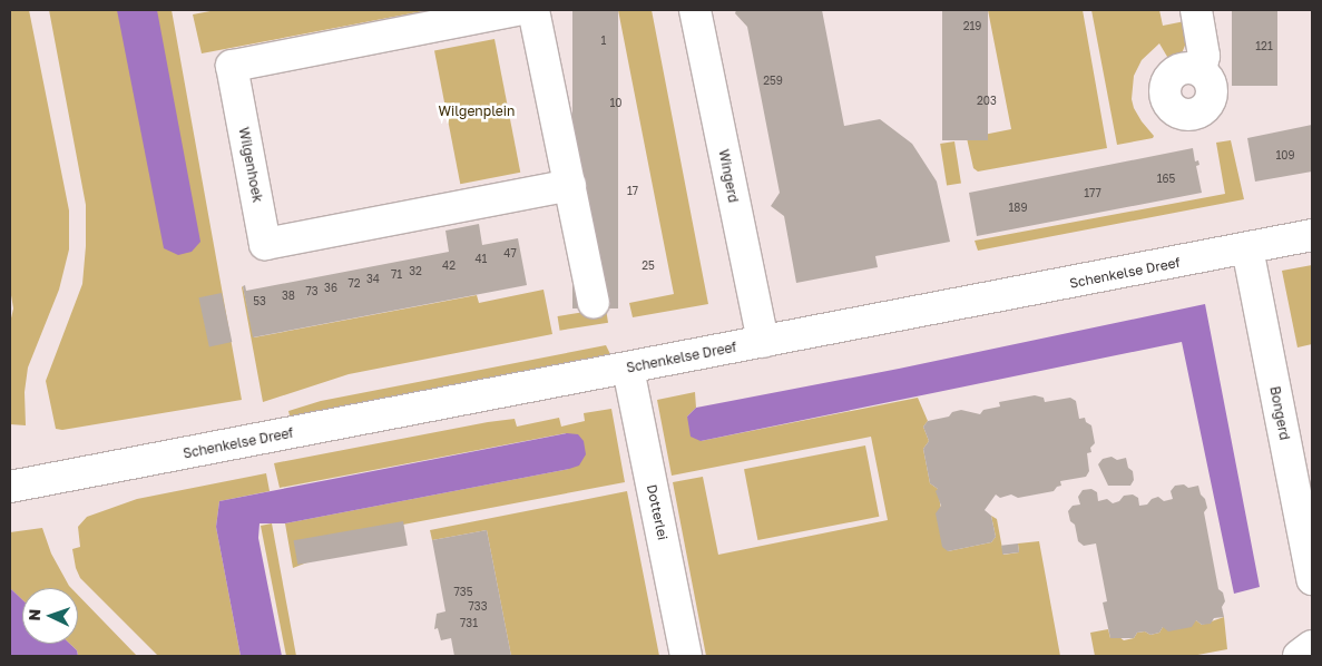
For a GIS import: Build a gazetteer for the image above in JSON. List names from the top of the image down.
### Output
{
  "streets": {
    "street": [
      "Wilgenhoek",
      "Wingerd",
      "Schenkelse Dreef",
      "Bongerd",
      "Dotterlei"
    ]
  },
  "crossings": [
    ["Wingerd", "Schenkelse Dreef"],
    ["Schenkelse Dreef", "Bongerd"],
    ["Schenkelse Dreef", "Dotterlei"]
  ],
  "parks": ["Wilgenplein"],
  "house_numbers": [
    "219",
    "1",
    "121",
    "259",
    "203",
    "10",
    "109",
    "165",
    "17",
    "177",
    "189",
    "47",
    "41",
    "42",
    "25",
    "32",
    "71",
    "34",
    "72",
    "36",
    "73",
    "38",
    "53",
    "735",
    "733",
    "731"
  ],
  "north": "left"
}
